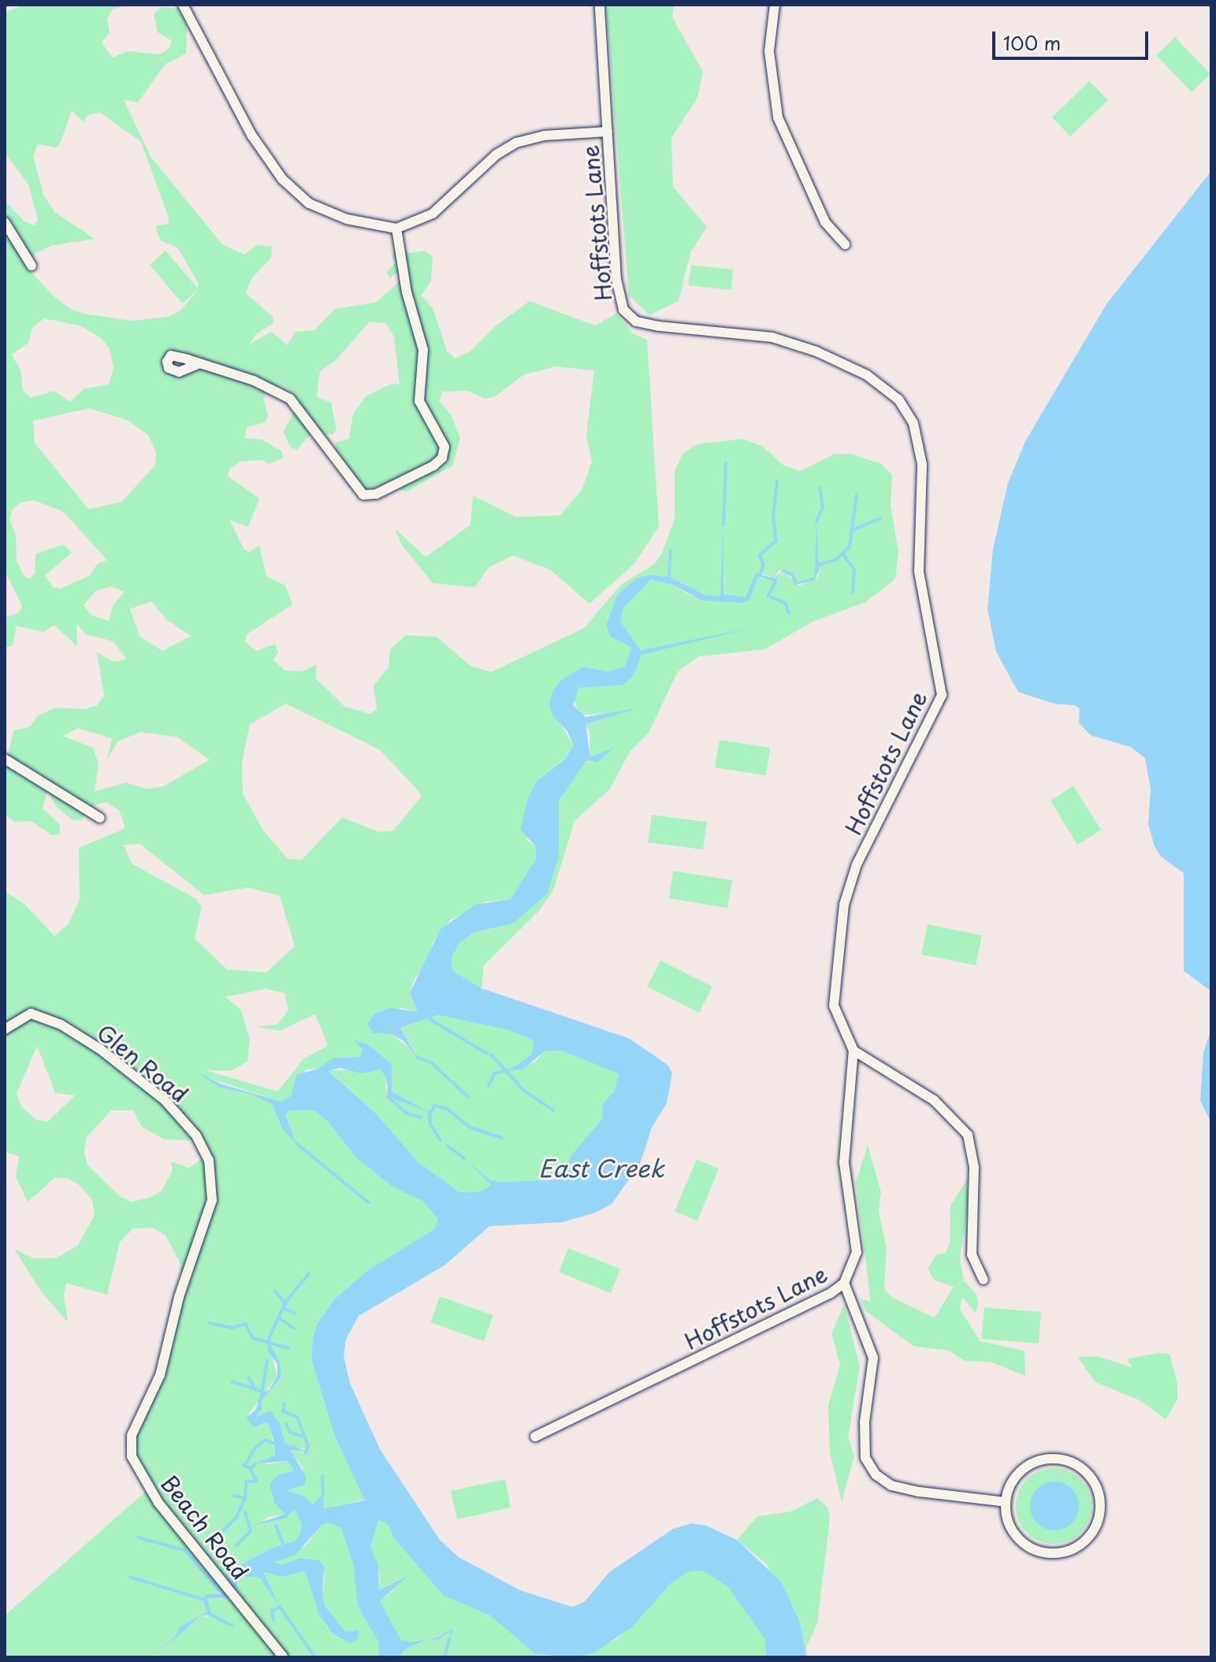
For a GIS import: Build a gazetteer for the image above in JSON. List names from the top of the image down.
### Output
{
  "streets": {
    "street": ["Hoffstots Lane", "Glen Road", "Beach Road"]
  },
  "crossings": [
    ["Glen Road", "Beach Road"]
  ],
  "water": ["East Creek"],
  "scale_bar": "100 m"
}
